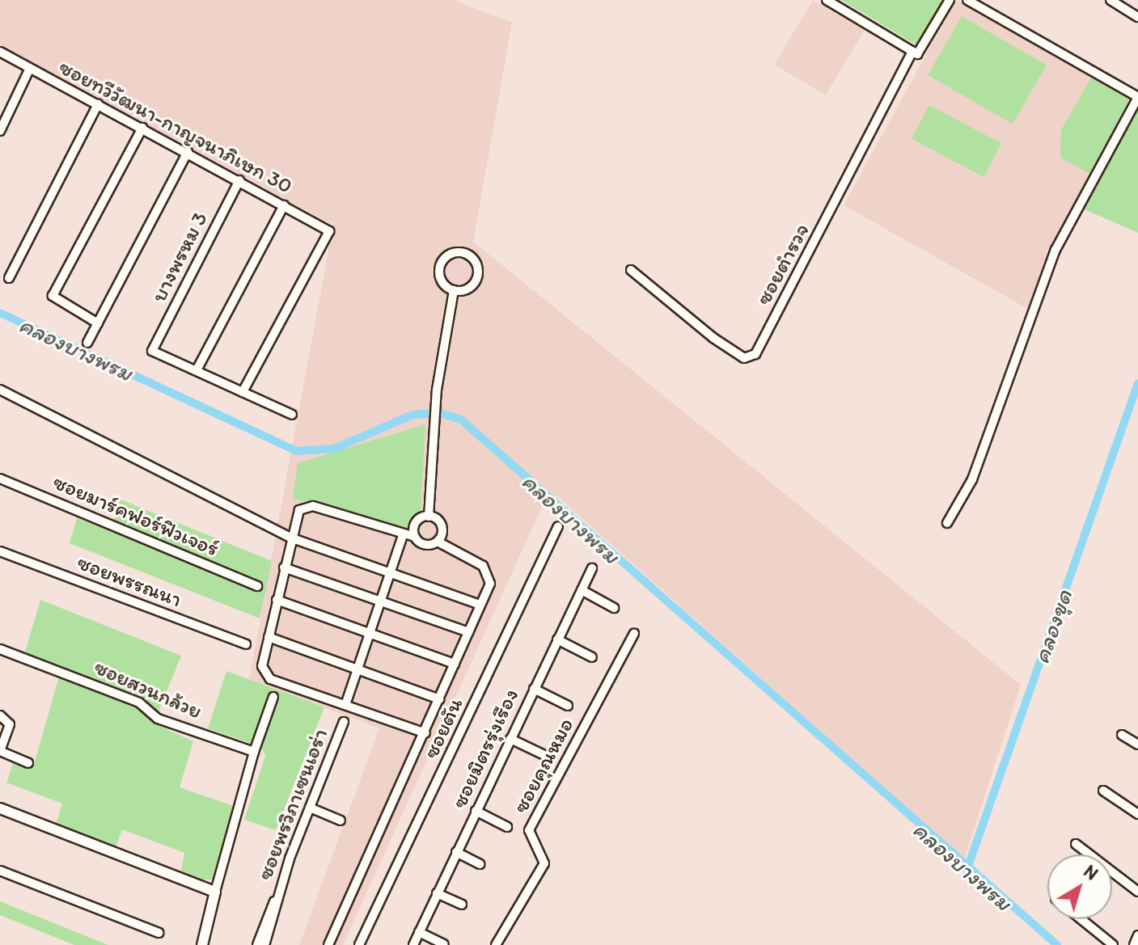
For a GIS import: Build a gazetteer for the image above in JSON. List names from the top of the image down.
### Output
{
  "streets": {
    "street": [
      "ซอยทวีวัฒนา-กาญจนาภิเษก 30",
      "บางพรหม 3",
      "ซอยตำรวจ",
      "ซอยมาร์คฟอร์ฟิวเจอร์",
      "ซอยพรรณนา",
      "ซอยสวนกล้วย",
      "ซอยตัน",
      "ซอยมิตรรุ่งเรือง",
      "ซอยคุณหมอ",
      "ซอยพรวิภาเซนเอร่า"
    ]
  },
  "crossings": [
    ["ซอยทวีวัฒนา-กาญจนาภิเษก 30", "บางพรหม 3"]
  ],
  "water": ["คลองบางพรม", "คลองขุด"],
  "north": "top right"
}
